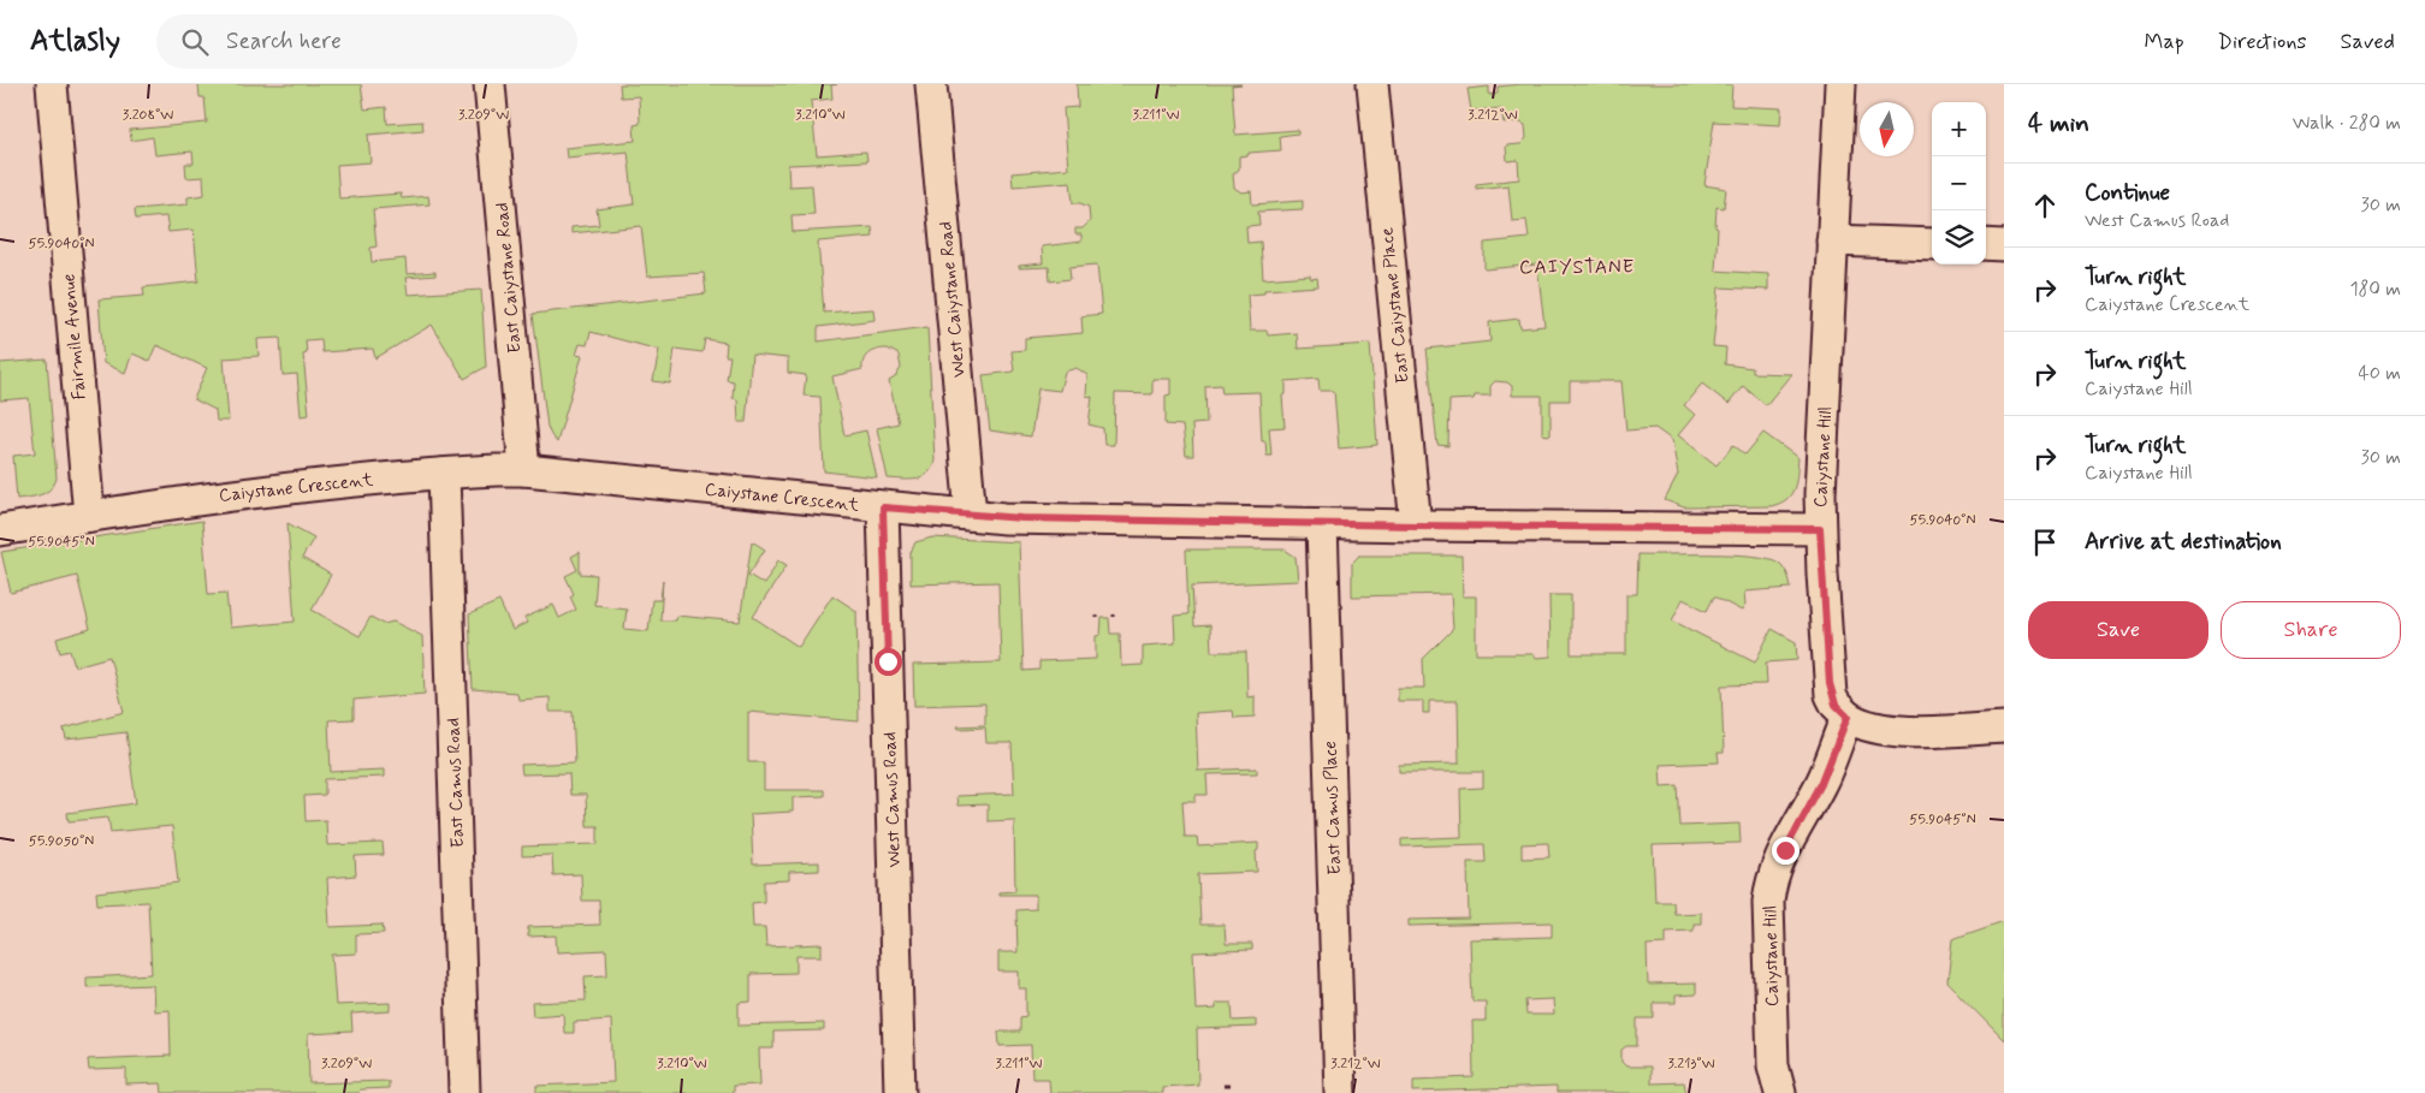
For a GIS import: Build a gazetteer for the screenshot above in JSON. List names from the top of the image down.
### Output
{
  "streets": {
    "street": [
      "East Caiystane Road",
      "West Caiystane Road",
      "East Caiystane Place",
      "Fairmile Avenue",
      "Caiystane Hill",
      "Caiystane Crescent",
      "East Camus Road",
      "West Camus Road",
      "East Camus Place"
    ]
  },
  "crossings": [
    ["East Caiystane Road", "Caiystane Crescent"],
    ["West Caiystane Road", "Caiystane Crescent"],
    ["East Caiystane Place", "Caiystane Crescent"],
    ["Fairmile Avenue", "Caiystane Crescent"],
    ["Caiystane Hill", "Caiystane Crescent"],
    ["Caiystane Crescent", "East Camus Road"],
    ["Caiystane Crescent", "West Camus Road"],
    ["Caiystane Crescent", "East Camus Place"]
  ],
  "districts": ["CAIYSTANE"],
  "north": "bottom",
  "page": {
    "header": "Atlasly",
    "search": "Search here",
    "nav": ["Map", "Directions", "Saved"],
    "heading": ["4 min", "Walk · 280 m"],
    "map_buttons": ["+", "−"],
    "list": [
      ["Continue", "West Camus Road", "30 m"],
      ["Turn right", "Caiystane Crescent", "180 m"],
      ["Turn right", "Caiystane Hill", "40 m"],
      ["Turn right", "Caiystane Hill", "30 m"],
      "Arrive at destination"
    ],
    "buttons": ["Save", "Share"]
  },
  "coordinates": [
    "3.208°W",
    "3.209°W",
    "3.210°W",
    "3.211°W",
    "3.212°W",
    "55.9040°N",
    "55.9045°N",
    "55.9050°N",
    "3.213°W"
  ]
}
